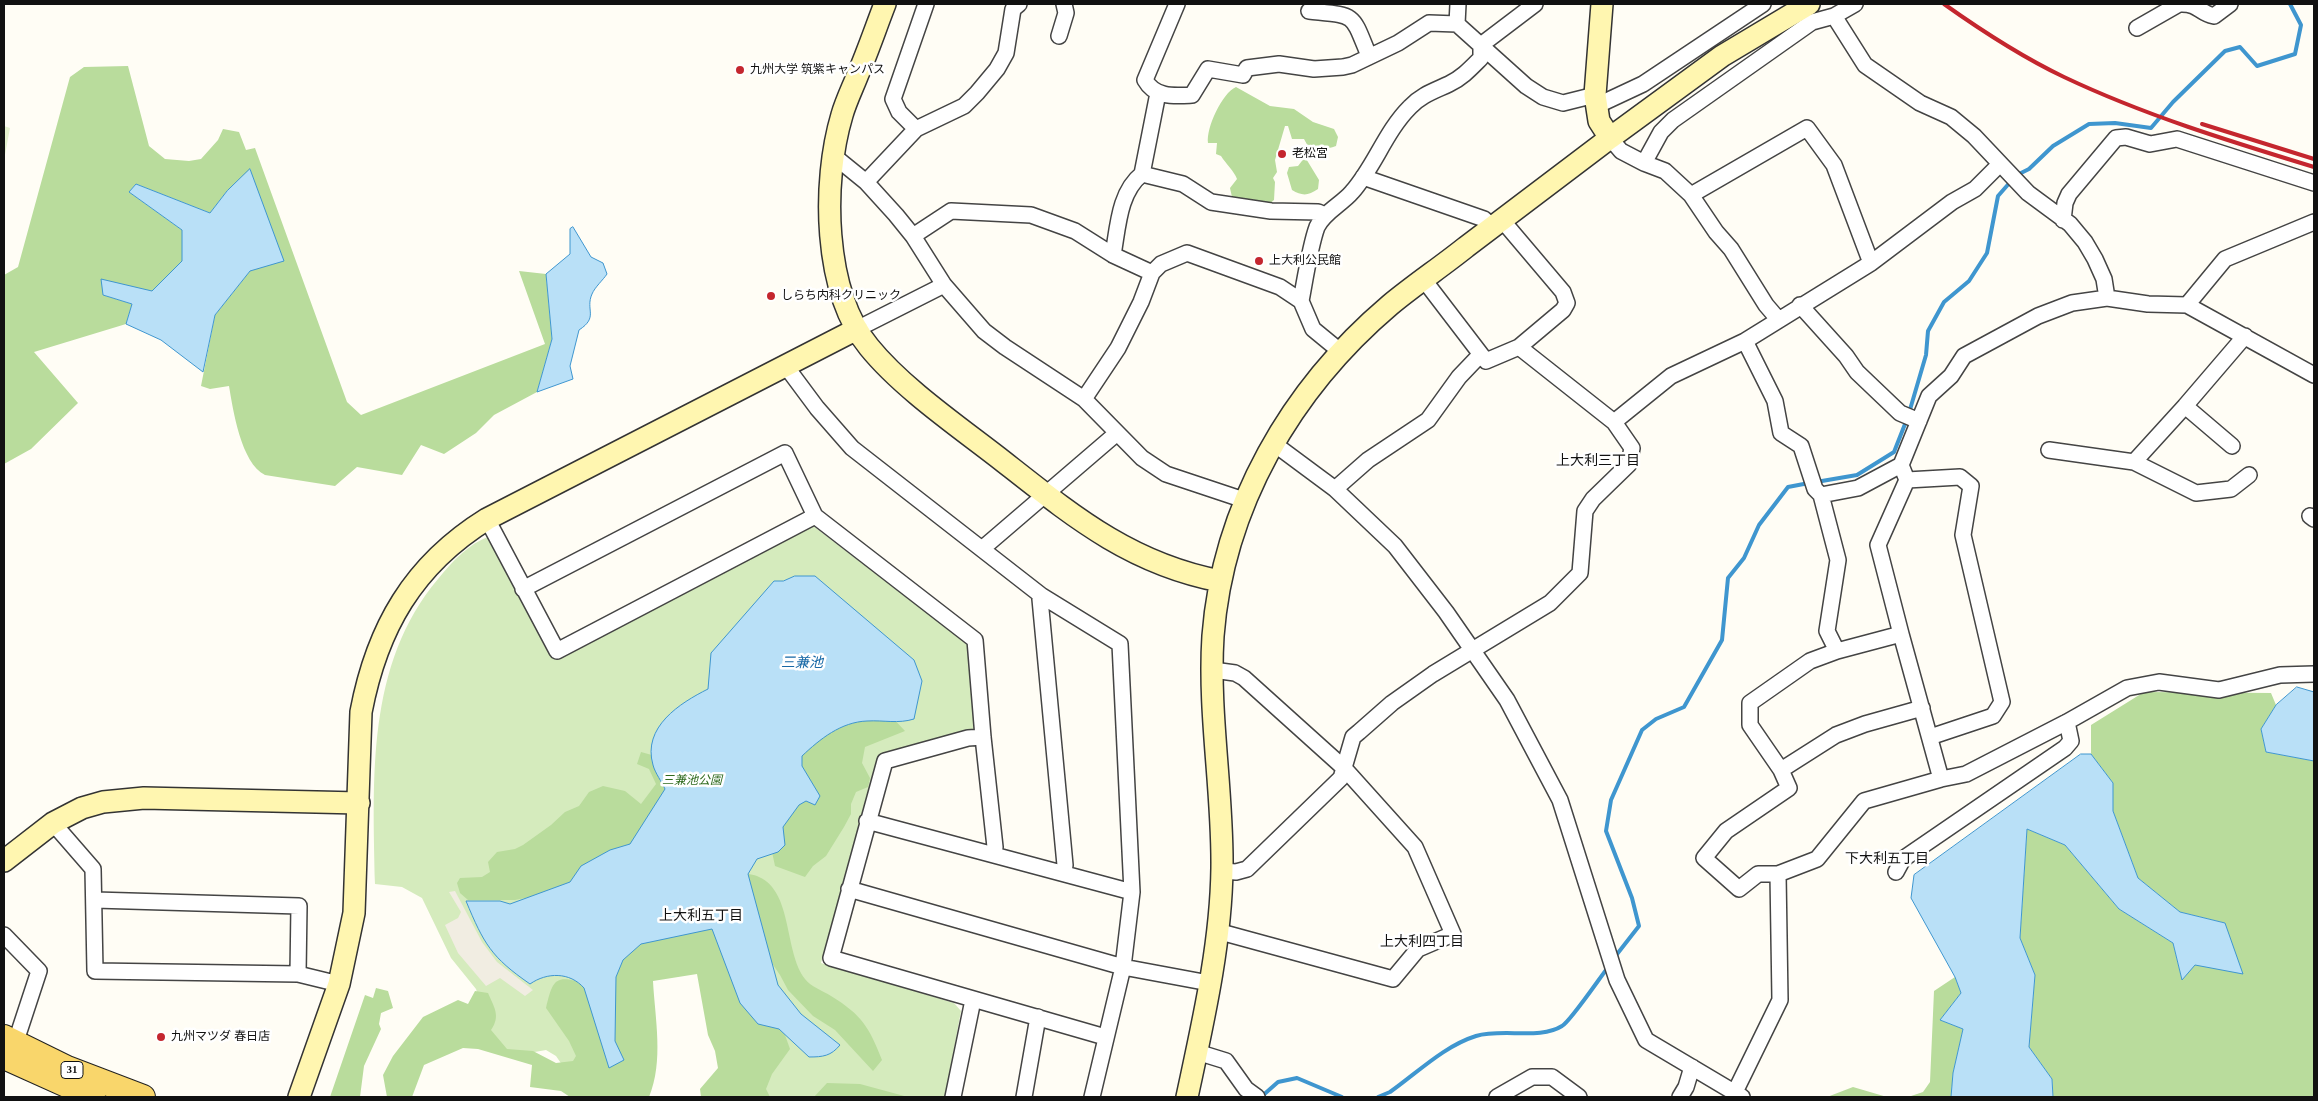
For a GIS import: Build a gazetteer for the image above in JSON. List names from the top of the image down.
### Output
{
  "streets": {
    "main road": ["31"]
  },
  "districts": [
    "上大利三丁目",
    "下大利五丁目",
    "上大利五丁目",
    "上大利四丁目"
  ],
  "water": ["三兼池"],
  "parks": ["三兼池公園"],
  "places": [
    "九州大学 筑紫キャンパス",
    "老松宮",
    "上大利公民館",
    "しらち内科クリニック",
    "九州マツダ 春日店"
  ]
}
